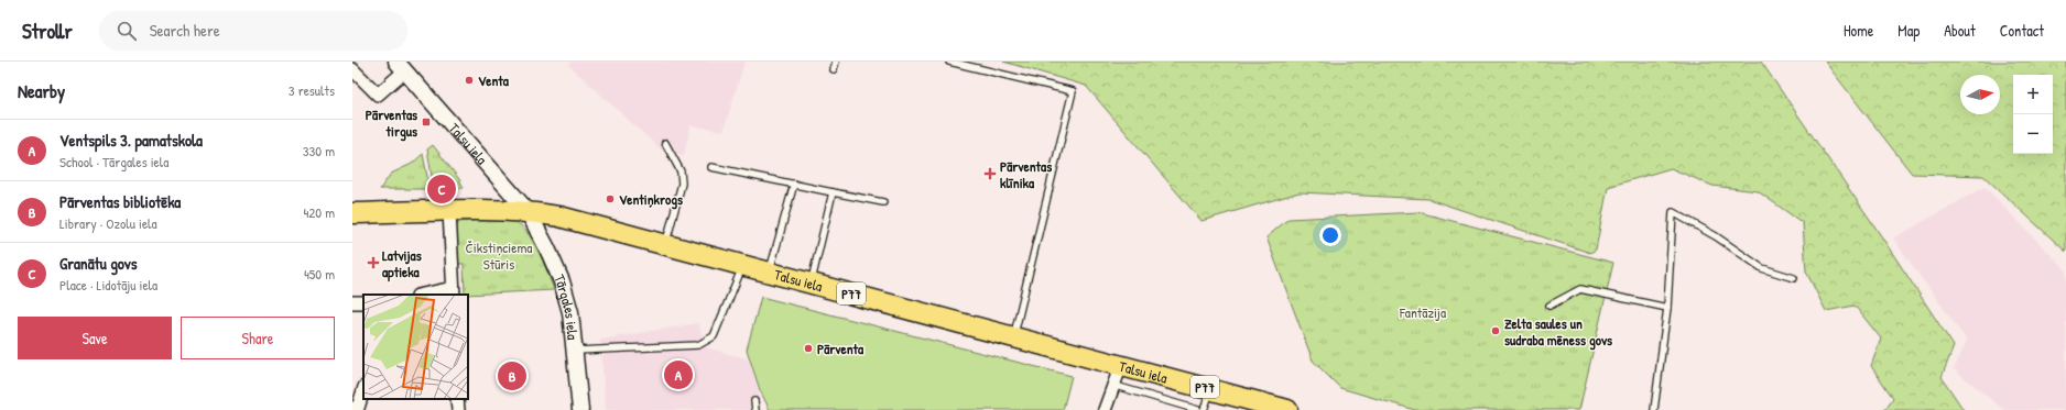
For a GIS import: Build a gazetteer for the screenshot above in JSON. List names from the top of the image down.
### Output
{
  "streets": {
    "main road": ["Talsu iela", "P77"],
    "street": ["Tārgales iela"]
  },
  "crossings": [
    ["Talsu iela", "Tārgales iela"]
  ],
  "parks": ["Čikstiņciema Stūris", "Fantāzija"],
  "places": {
    "other": [
      "Venta",
      "Ventiņkrogs",
      "Zelta saules un sudraba mēness govs",
      "Pārventa"
    ],
    "transit": ["Pārventas tirgus"],
    "health": ["Pārventas klīnika", "Latvijas aptieka"]
  },
  "north": "right",
  "page": {
    "header": "Strollr",
    "search": "Search here",
    "nav": [
      "Home",
      "Map",
      "About",
      "Contact"
    ],
    "heading": ["Nearby", "3 results"],
    "map_buttons": ["+", "−"],
    "list": [
      {
        "mark": "A",
        "name": "Ventspils 3. pamatskola",
        "note": "School · Tārgales iela",
        "value": "330 m"
      },
      {
        "mark": "B",
        "name": "Pārventas bibliotēka",
        "note": "Library · Ozolu iela",
        "value": "420 m"
      },
      {
        "mark": "C",
        "name": "Granātu govs",
        "note": "Place · Lidotāju iela",
        "value": "450 m"
      }
    ],
    "pins": ["C", "A", "B"],
    "buttons": ["Save", "Share"]
  }
}
